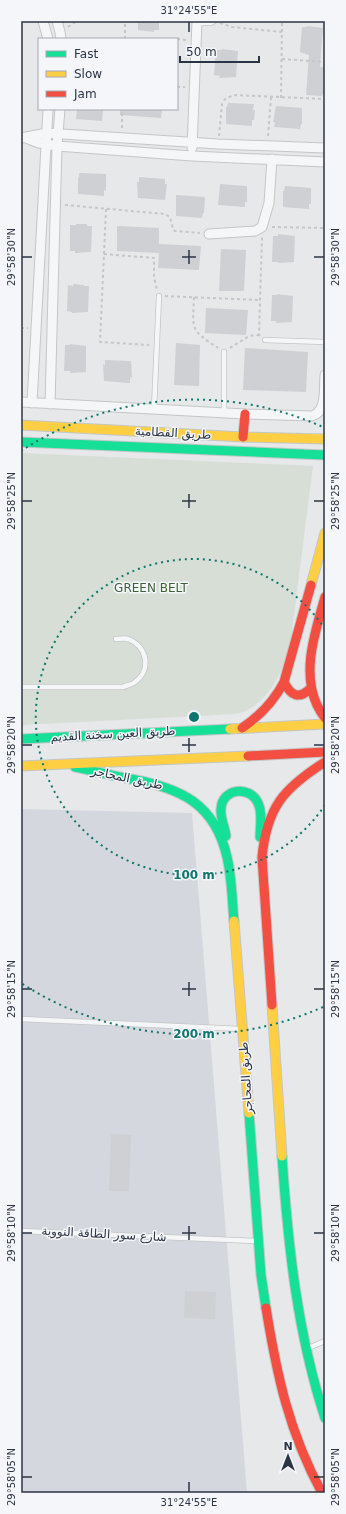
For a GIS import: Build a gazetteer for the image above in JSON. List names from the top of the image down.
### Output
{
  "streets": {
    "street": ["طريق القطامية", "طريق العين سخنة القديم", "طريق المحاجر"],
    "lane": ["شارع سور الطاقة النووية"]
  },
  "crossings": [
    ["طريق المحاجر", "شارع سور الطاقة النووية"]
  ],
  "parks": ["GREEN BELT"],
  "legend": ["Fast", "Slow", "Jam"],
  "scale_bar": "50 m",
  "north": "top",
  "coordinates": [
    "31°24'55\"E",
    "29°58'30\"N",
    "29°58'25\"N",
    "29°58'20\"N",
    "29°58'15\"N",
    "29°58'10\"N",
    "29°58'05\"N"
  ],
  "rings": ["100 m", "200 m"]
}
